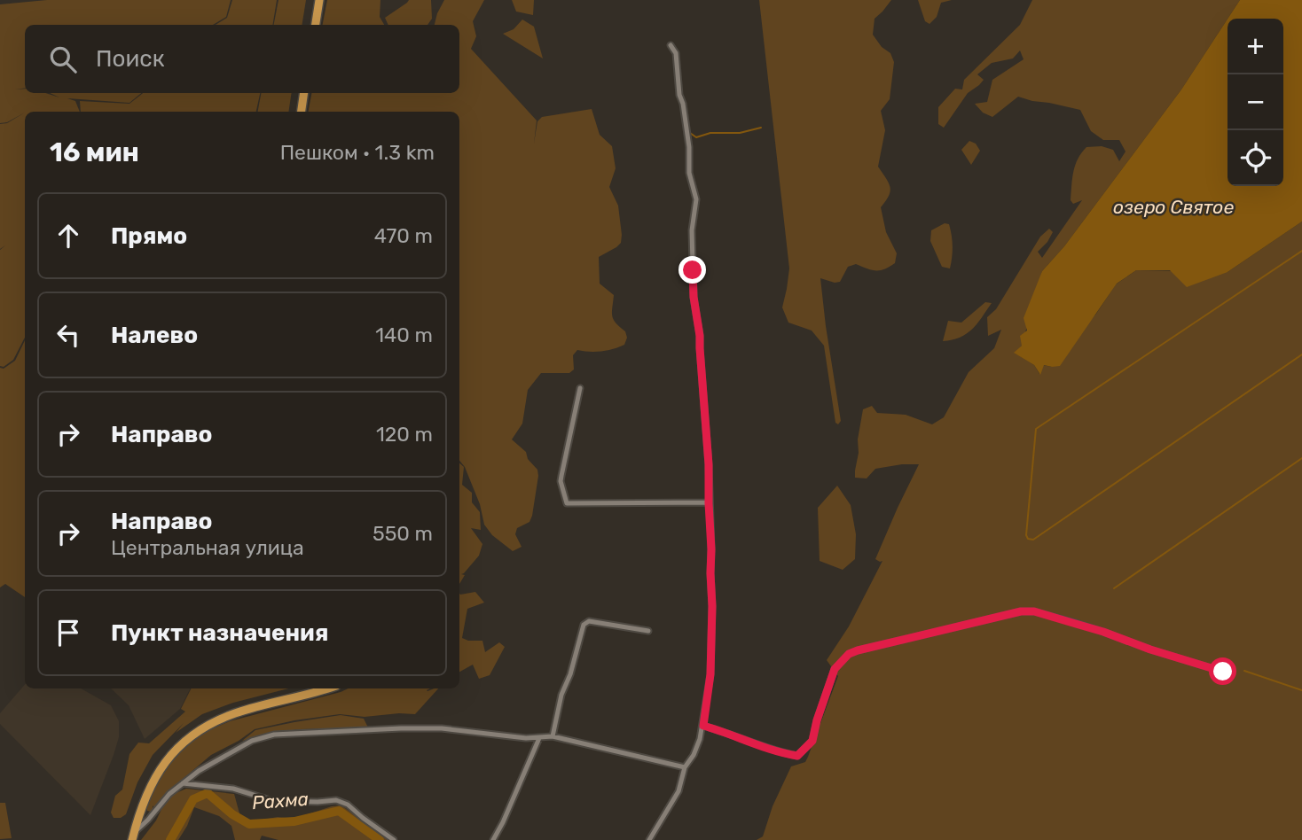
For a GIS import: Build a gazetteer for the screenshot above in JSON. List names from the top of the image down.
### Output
{
  "water": ["озеро Святое", "Рахма"],
  "page": {
    "map_buttons": ["+", "−"],
    "search": "Поиск",
    "heading": ["16 мин", "Пешком · 1.3 km"],
    "list": [
      ["Прямо", "470 m"],
      ["Налево", "140 m"],
      ["Направо", "120 m"],
      ["Направо", "Центральная улица", "550 m"],
      "Пункт назначения"
    ]
  }
}
